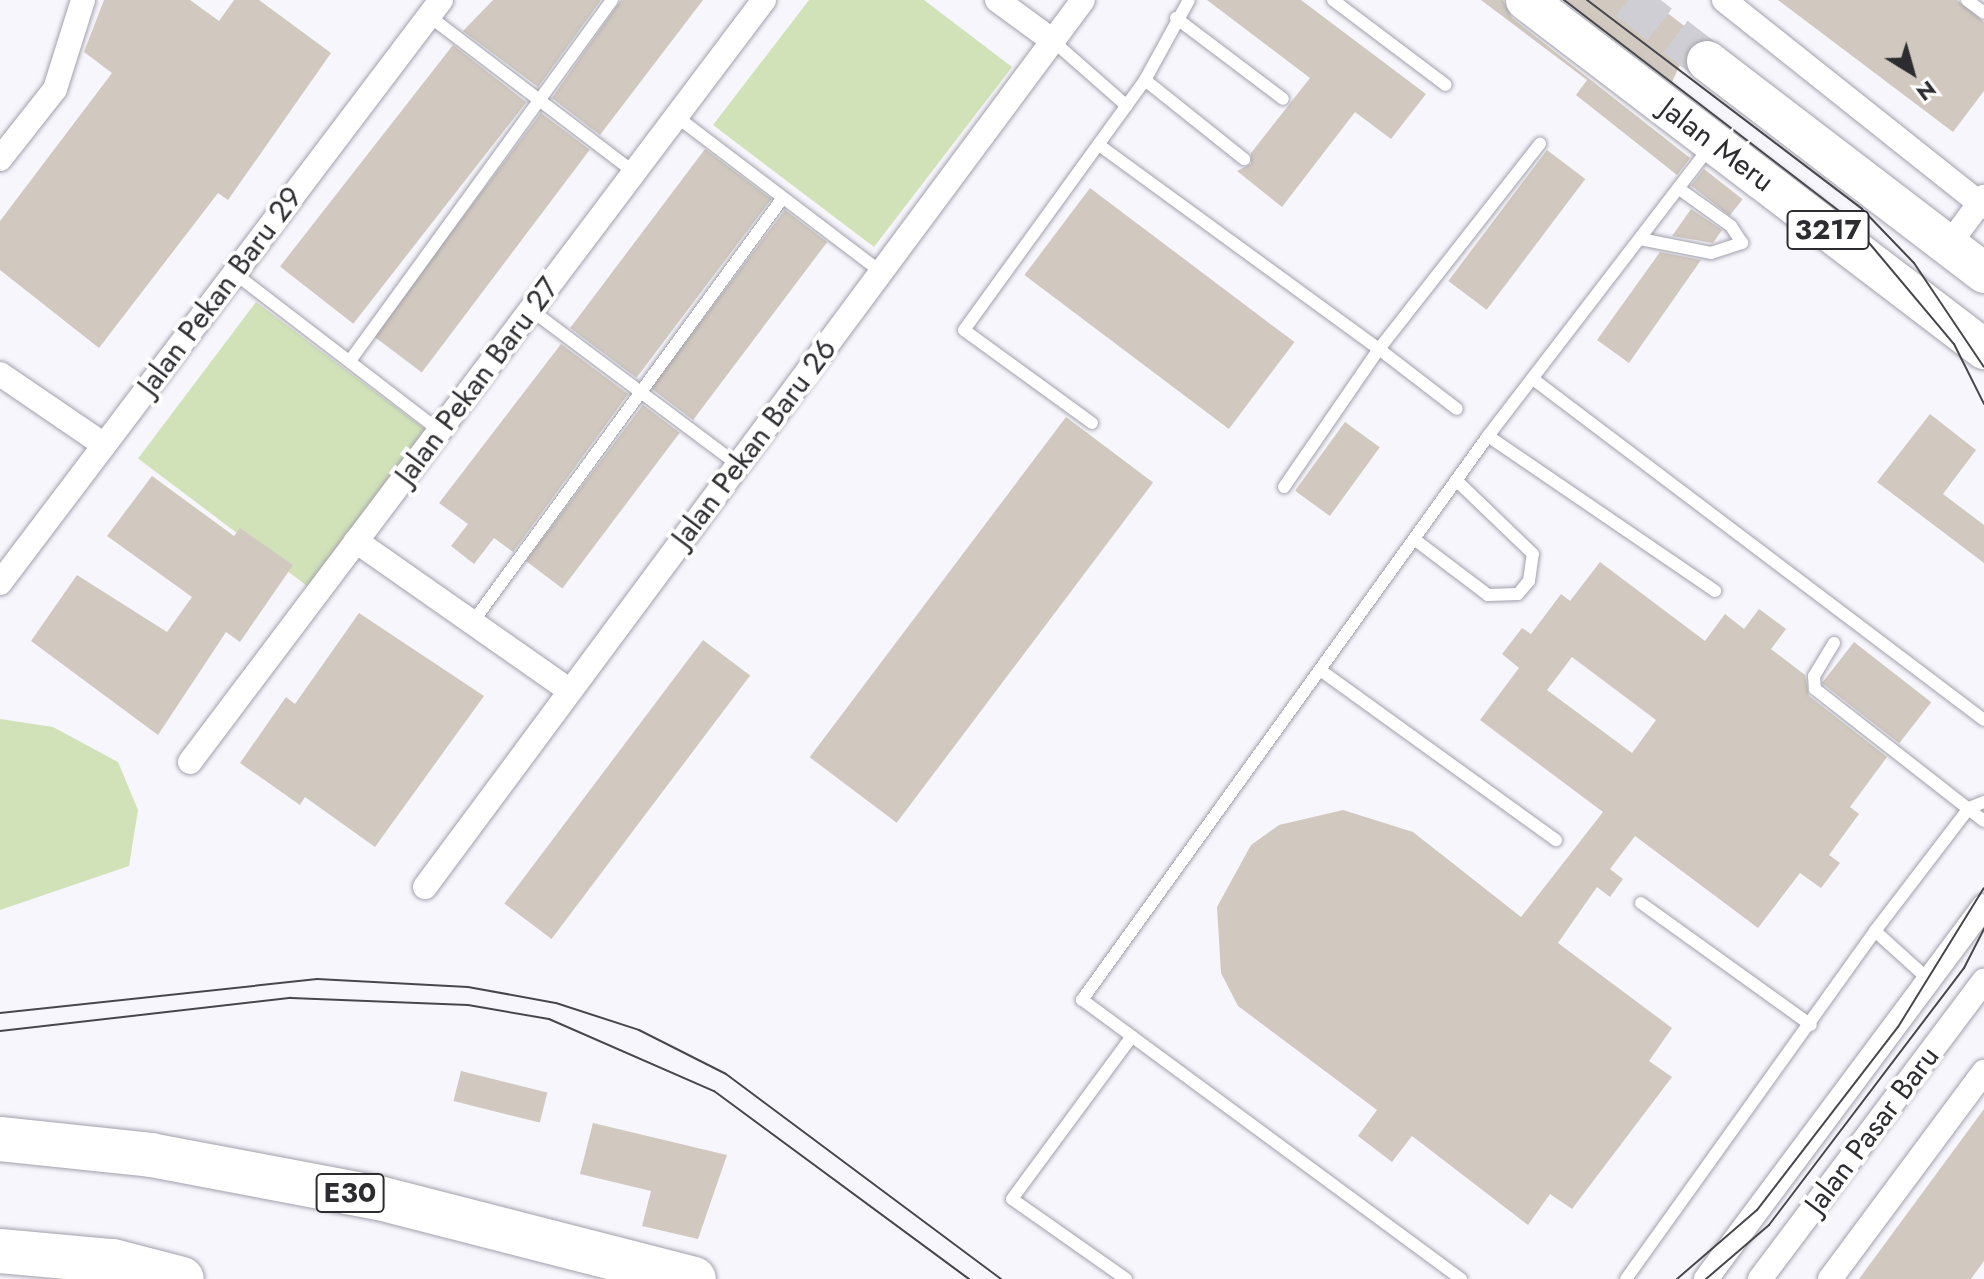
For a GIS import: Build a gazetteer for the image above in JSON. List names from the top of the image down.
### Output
{
  "streets": {
    "highway": ["Jalan Meru", "3217", "E30"],
    "street": [
      "Jalan Pekan Baru 29",
      "Jalan Pekan Baru 27",
      "Jalan Pekan Baru 26",
      "Jalan Pasar Baru"
    ]
  },
  "north": "bottom right"
}
